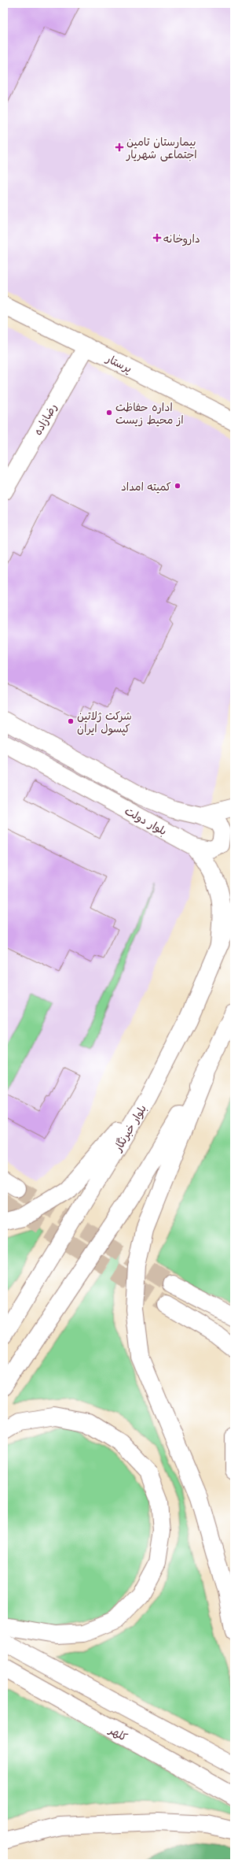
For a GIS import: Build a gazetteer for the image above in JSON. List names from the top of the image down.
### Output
{
  "streets": {
    "main road": [
      "پرستار",
      "رضازاده",
      "بلوار دولت",
      "بلوار خبرنگار",
      "کلهر"
    ]
  },
  "crossings": [
    ["پرستار", "رضازاده"],
    ["بلوار دولت", "بلوار خبرنگار"]
  ],
  "places": {
    "health": ["بیمارستان تامین اجتماعی شهریار", "داروخانه"],
    "other": ["اداره حفاظت از محیط زیست", "کمیته امداد", "شرکت ژلاتین کپسول ایران"]
  }
}
